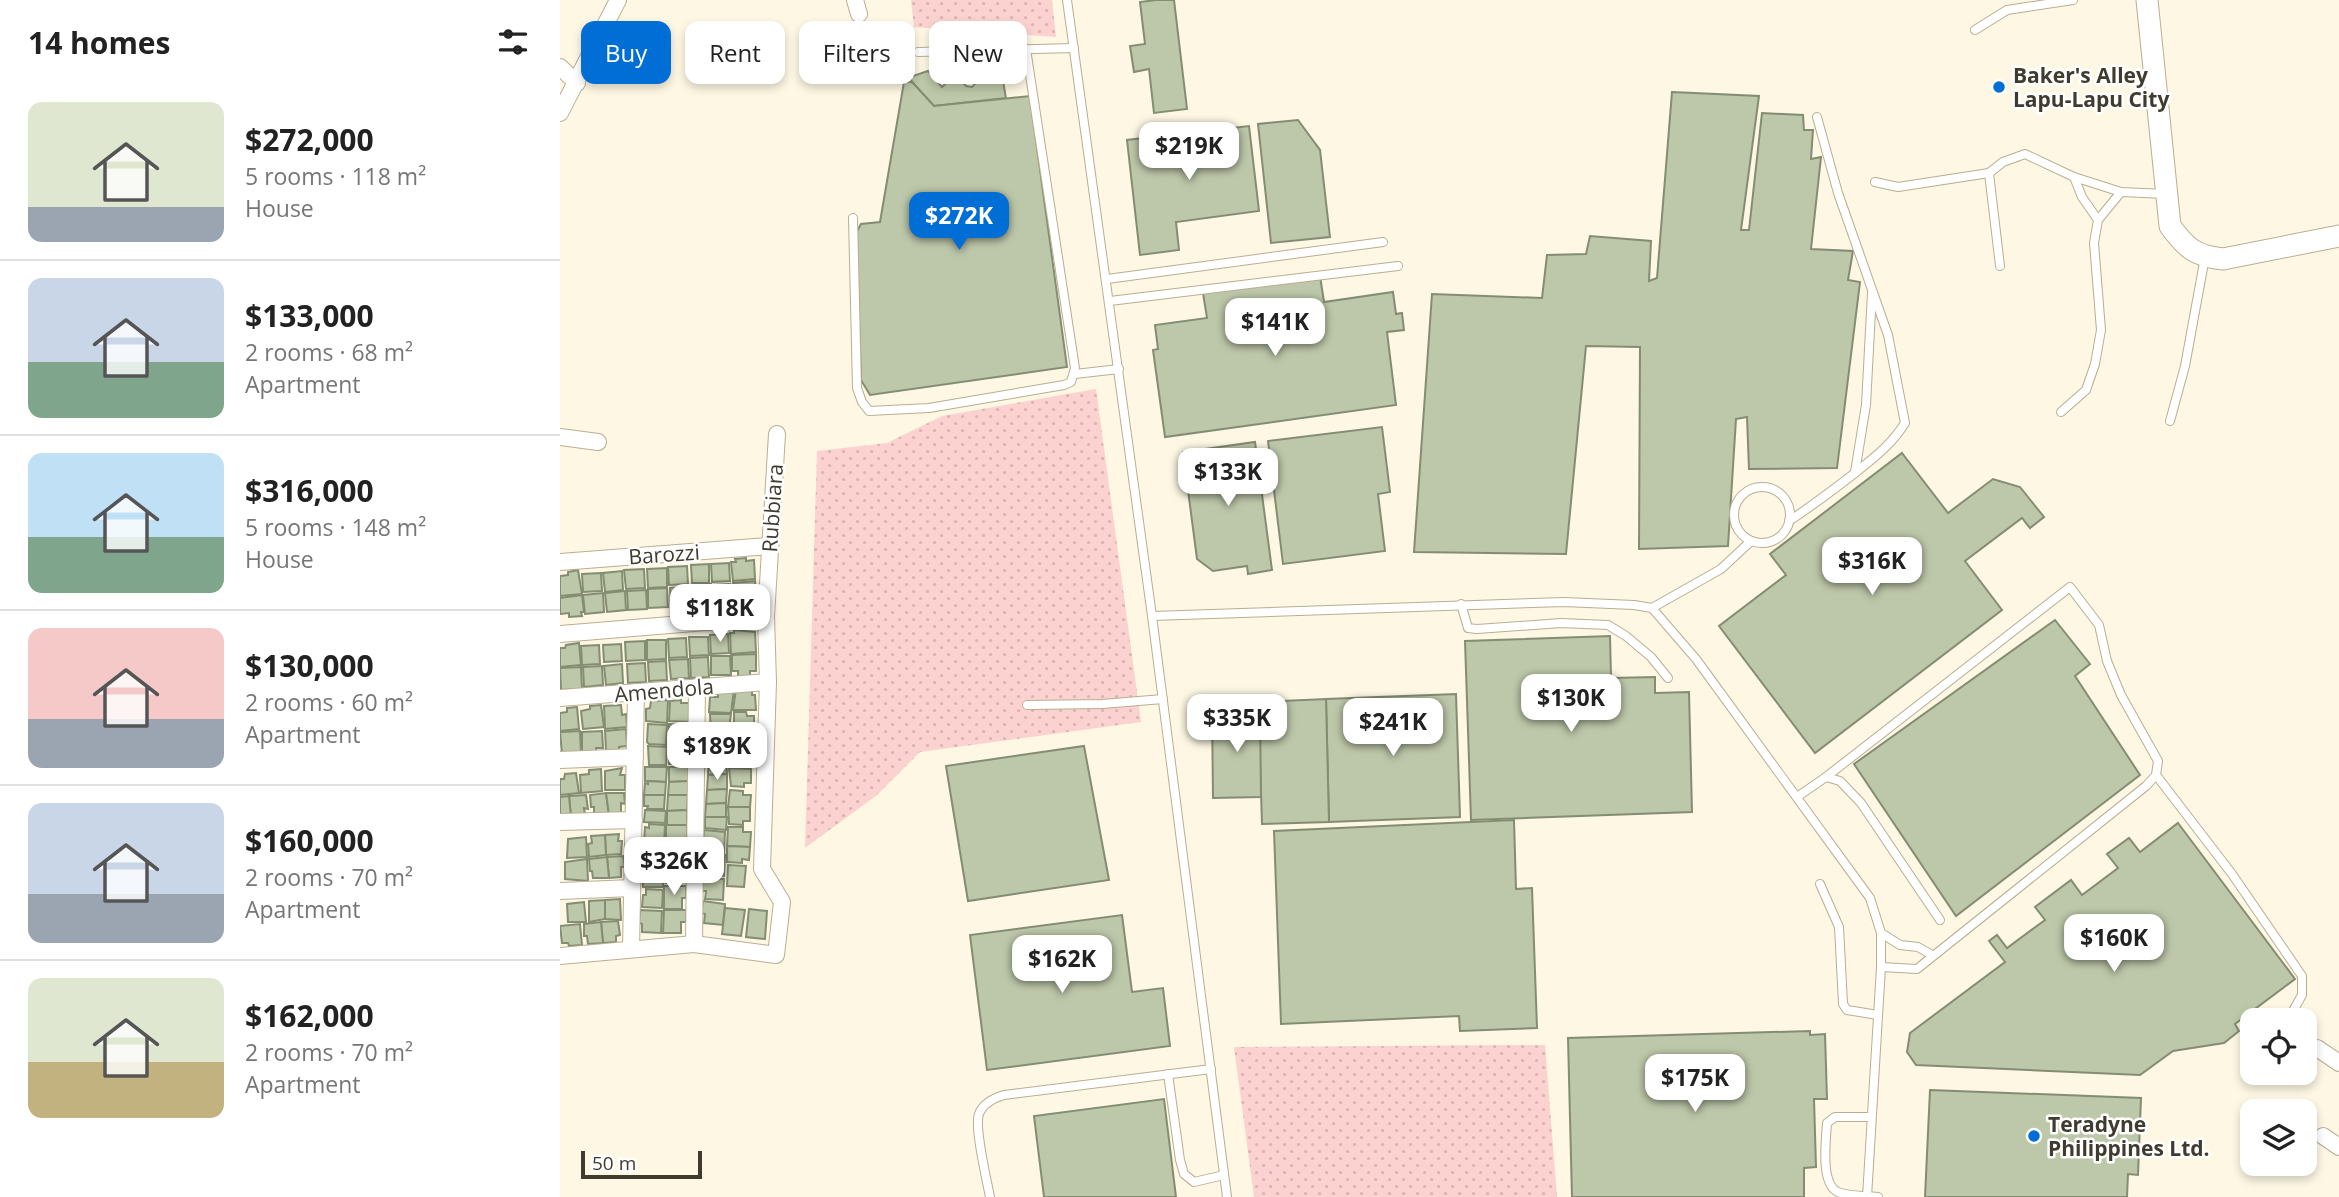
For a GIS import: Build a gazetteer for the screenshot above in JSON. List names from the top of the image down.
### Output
{
  "streets": {
    "street": ["Rubbiara", "Barozzi", "Amendola"]
  },
  "crossings": [
    ["Rubbiara", "Barozzi"],
    ["Rubbiara", "Amendola"]
  ],
  "places": ["Baker's Alley Lapu-Lapu City", "Teradyne Philippines Ltd."],
  "scale_bar": "50 m",
  "page": {
    "heading": "14 homes",
    "chip": [
      "Buy",
      "Rent",
      "Filters",
      "New"
    ],
    "list": [
      {
        "name": "$272,000",
        "note": "5 rooms · 118 m² · House"
      },
      {
        "name": "$133,000",
        "note": "2 rooms · 68 m² · Apartment"
      },
      {
        "name": "$316,000",
        "note": "5 rooms · 148 m² · House"
      },
      {
        "name": "$130,000",
        "note": "2 rooms · 60 m² · Apartment"
      },
      {
        "name": "$160,000",
        "note": "2 rooms · 70 m² · Apartment"
      },
      {
        "name": "$162,000",
        "note": "2 rooms · 70 m² · Apartment"
      }
    ],
    "price": [
      "$219K",
      "$272K",
      "$141K",
      "$133K",
      "$316K",
      "$118K",
      "$130K",
      "$335K",
      "$241K",
      "$189K",
      "$326K",
      "$160K",
      "$162K",
      "$175K"
    ],
    "scale": "50 m"
  }
}
